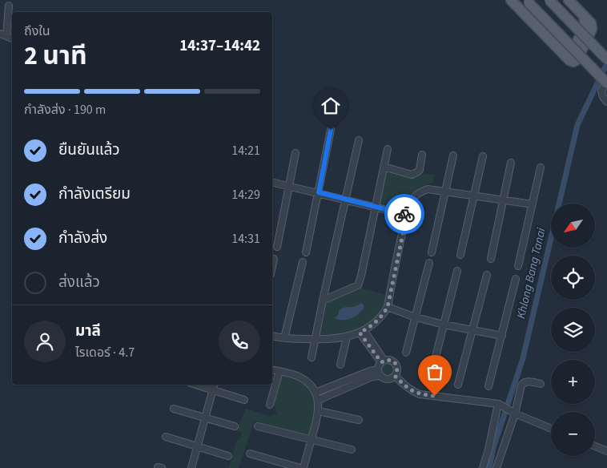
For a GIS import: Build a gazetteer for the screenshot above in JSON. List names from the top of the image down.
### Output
{
  "water": ["Khlong Bang Tanai"],
  "north": "bottom left",
  "page": {
    "heading": ["2 นาที", "ถึงใน", "14:37–14:42"],
    "panel": ["มาลี", "ไรเดอร์ · 4.7"],
    "bar": "กำลังส่ง · 190 m",
    "list": [
      ["ยืนยันแล้ว", "14:21"],
      ["กำลังเตรียม", "14:29"],
      ["กำลังส่ง", "14:31"],
      "ส่งแล้ว"
    ],
    "map_buttons": ["+", "−"]
  }
}
